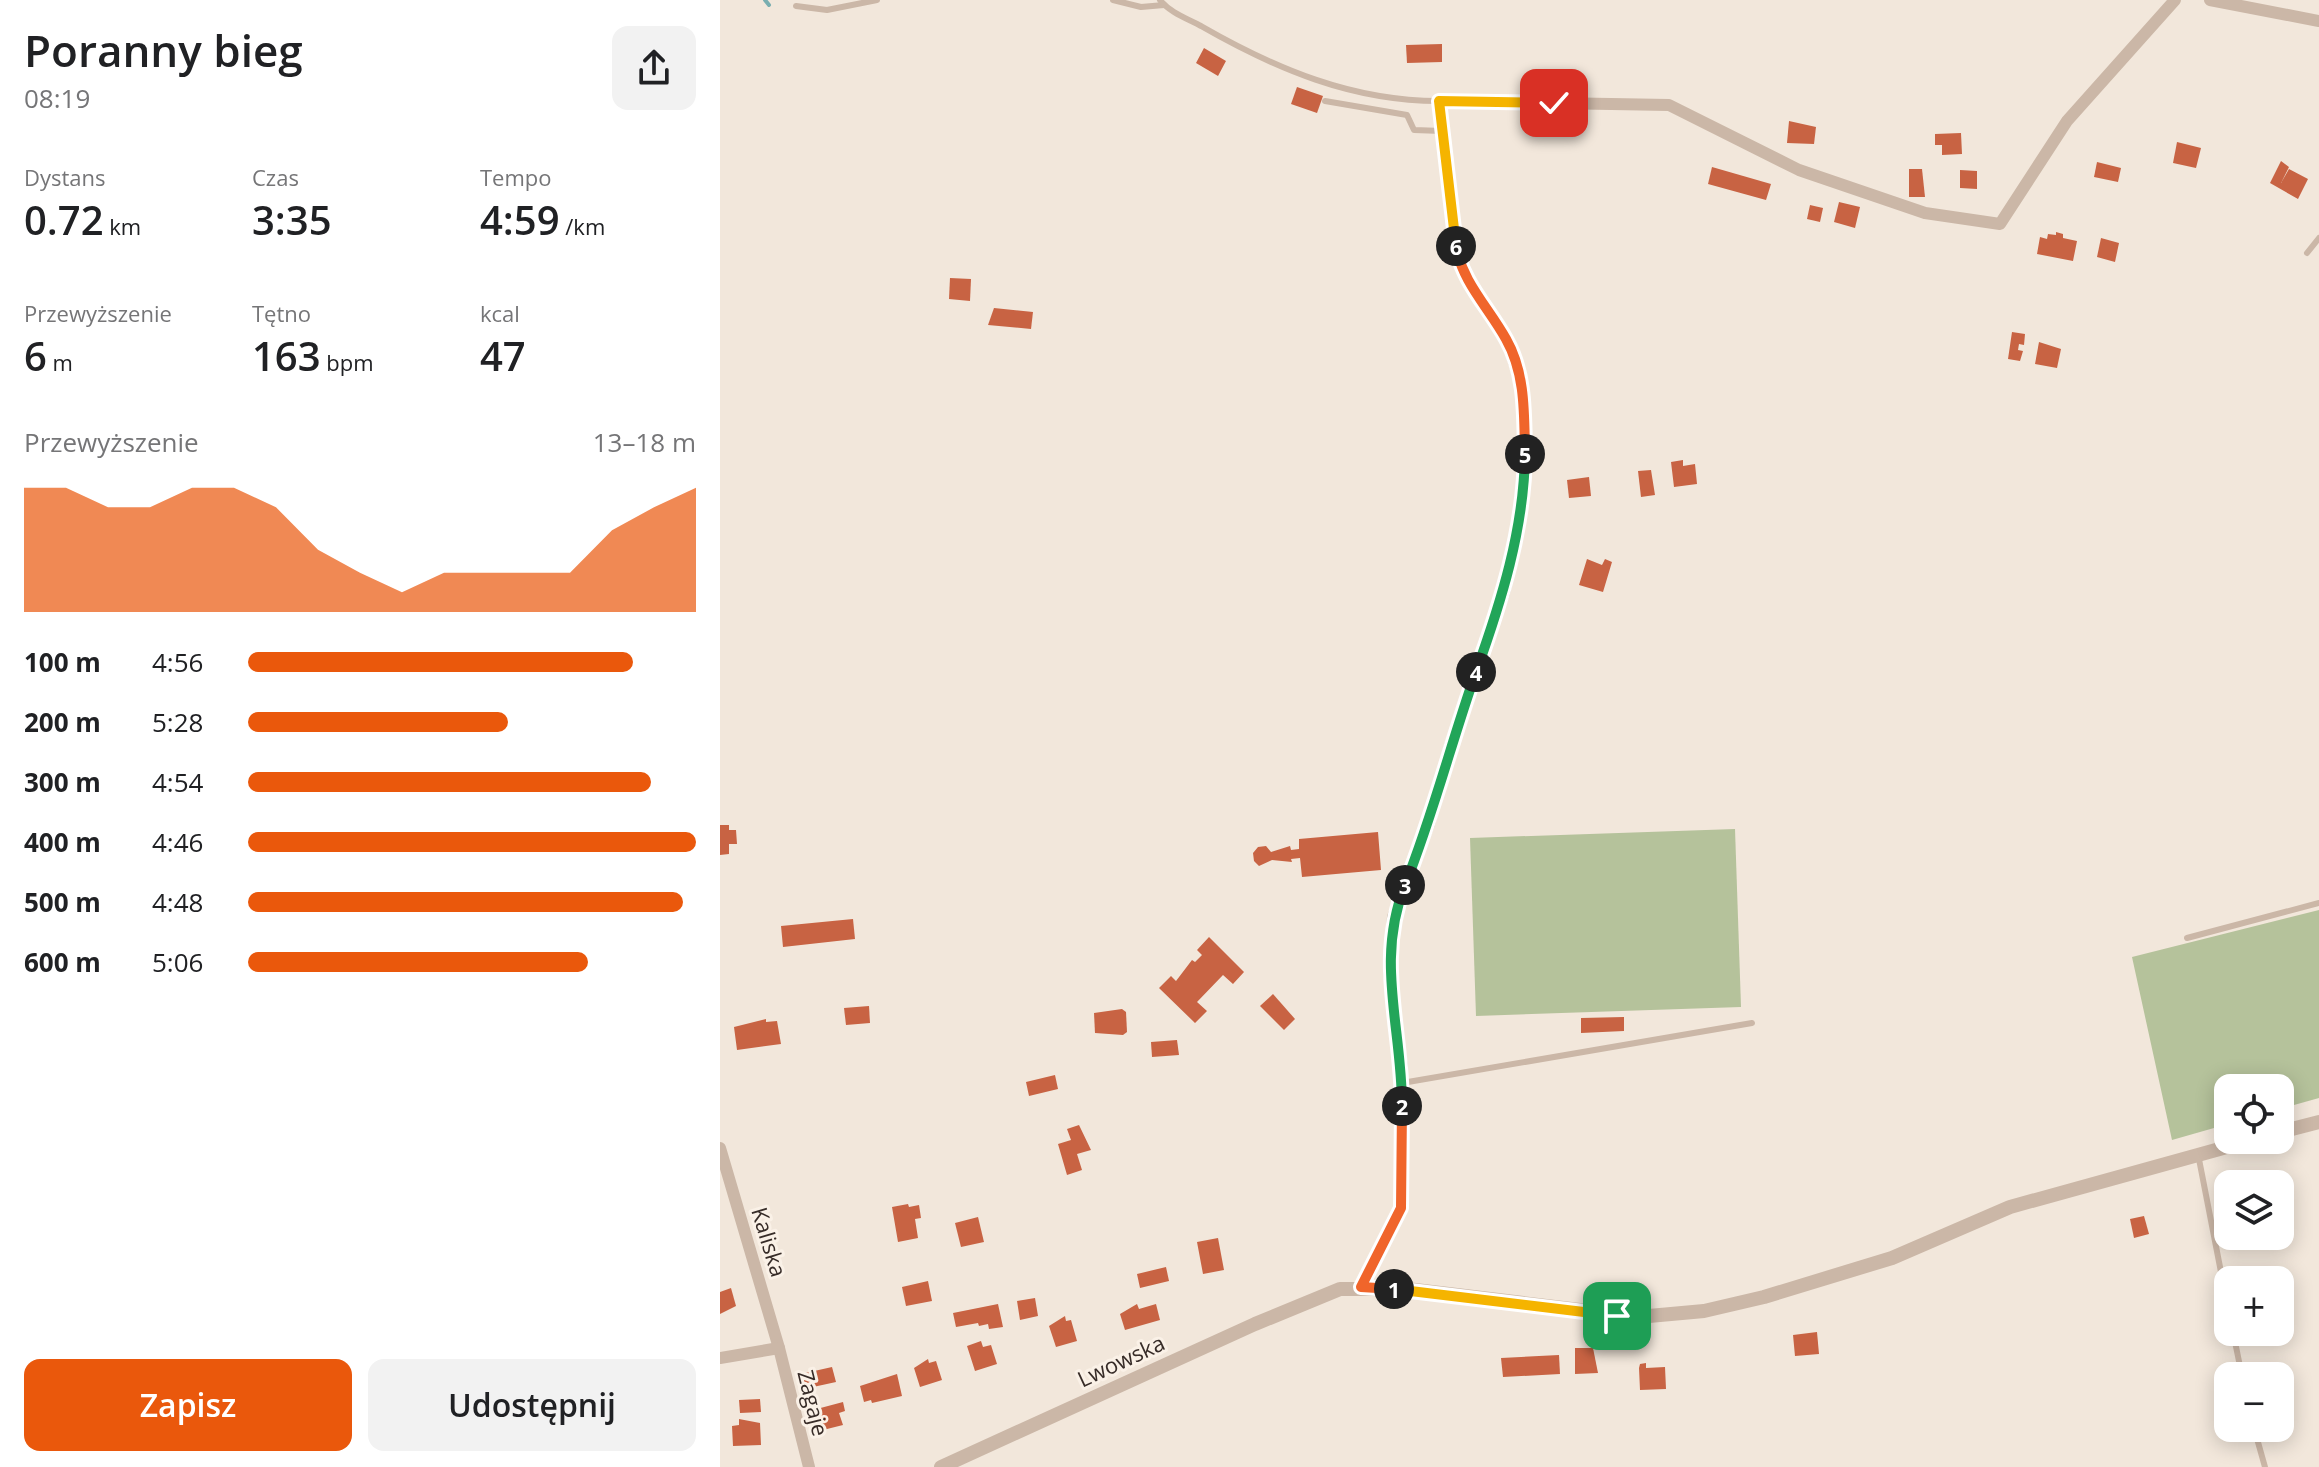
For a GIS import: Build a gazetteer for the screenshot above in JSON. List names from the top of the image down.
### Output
{
  "streets": {
    "street": ["Kaliska", "Lwowska", "Zagaje"]
  },
  "crossings": [
    ["Kaliska", "Zagaje"]
  ],
  "page": {
    "heading": ["Poranny bieg", "08:19"],
    "stats": [
      ["Dystans", "0.72 km"],
      ["Czas", "3:35"],
      ["Tempo", "4:59 /km"],
      ["Przewyższenie", "6 m"],
      ["Tętno", "163 bpm"],
      ["kcal", "47"]
    ],
    "pins": [
      "6",
      "5",
      "4",
      "3",
      "2",
      "1"
    ],
    "chart": ["Przewyższenie", "13–18 m"],
    "list": [
      {
        "name": "100 m",
        "note": "4:56"
      },
      {
        "name": "200 m",
        "note": "5:28"
      },
      {
        "name": "300 m",
        "note": "4:54"
      },
      {
        "name": "400 m",
        "note": "4:46"
      },
      {
        "name": "500 m",
        "note": "4:48"
      },
      {
        "name": "600 m",
        "note": "5:06"
      }
    ],
    "map_buttons": ["+", "−"],
    "buttons": ["Zapisz", "Udostępnij"]
  }
}
